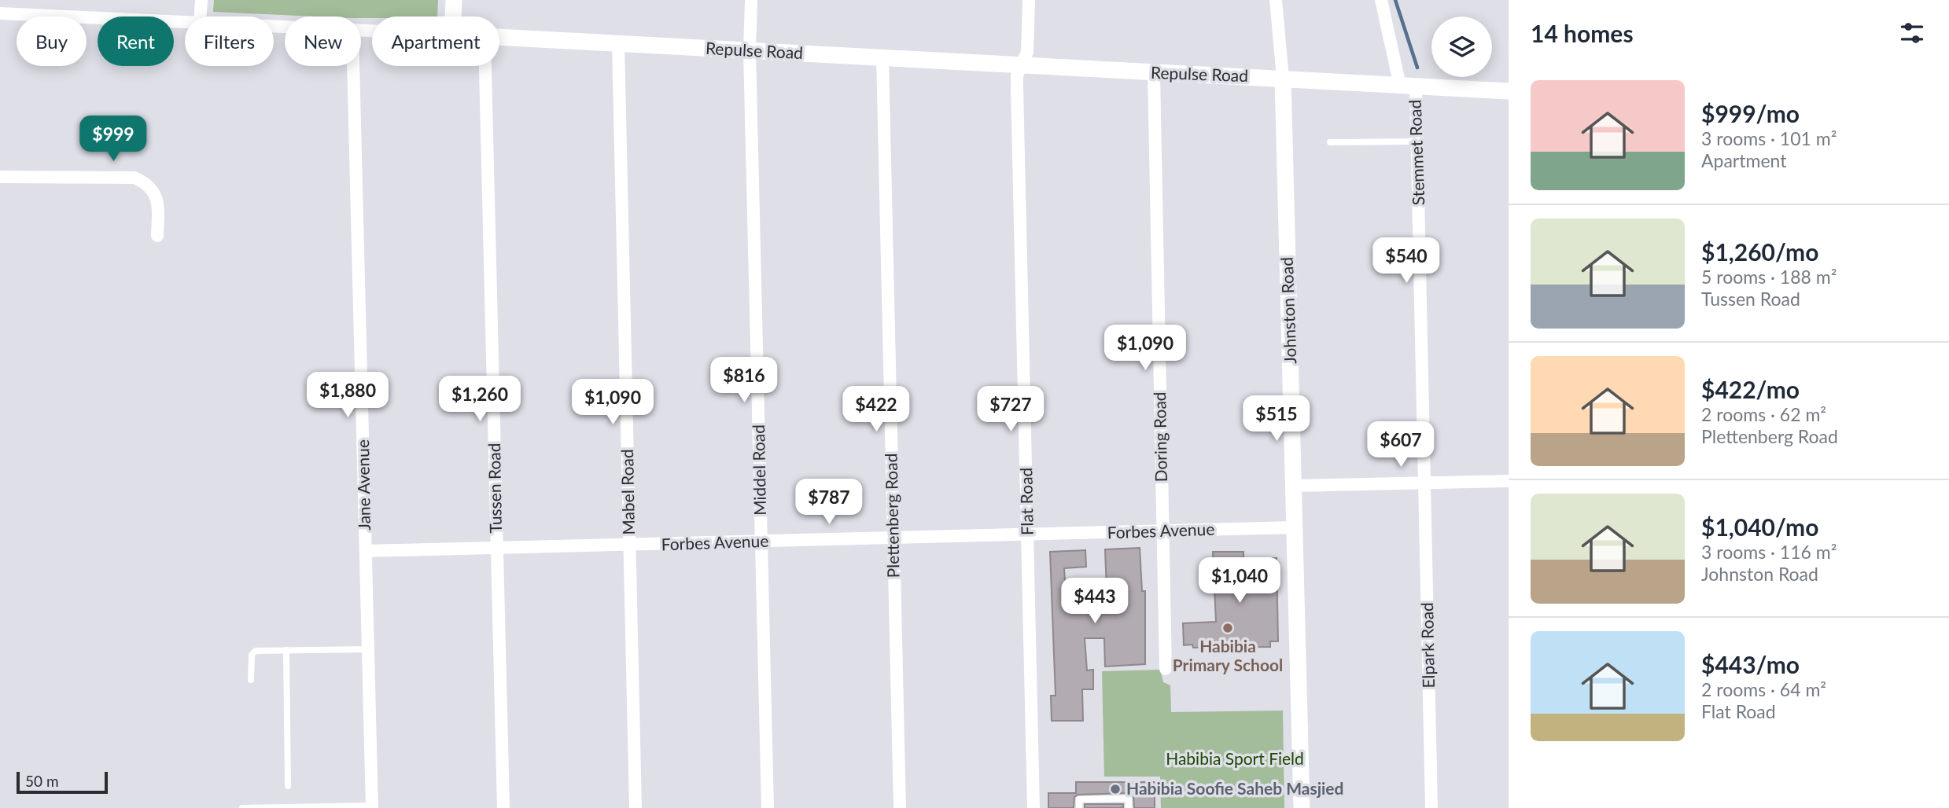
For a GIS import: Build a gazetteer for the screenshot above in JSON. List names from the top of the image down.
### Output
{
  "streets": {
    "street": [
      "Repulse Road",
      "Stemmet Road",
      "Johnston Road",
      "Doring Road",
      "Middel Road",
      "Jane Avenue",
      "Tussen Road",
      "Mabel Road",
      "Flat Road",
      "Plettenberg Road",
      "Forbes Avenue",
      "Elpark Road"
    ]
  },
  "crossings": [
    ["Repulse Road", "Stemmet Road"],
    ["Repulse Road", "Johnston Road"],
    ["Repulse Road", "Doring Road"],
    ["Repulse Road", "Middel Road"],
    ["Repulse Road", "Mabel Road"],
    ["Repulse Road", "Flat Road"],
    ["Repulse Road", "Plettenberg Road"],
    ["Stemmet Road", "Elpark Road"],
    ["Johnston Road", "Forbes Avenue"],
    ["Doring Road", "Forbes Avenue"],
    ["Middel Road", "Forbes Avenue"],
    ["Jane Avenue", "Forbes Avenue"],
    ["Tussen Road", "Forbes Avenue"],
    ["Mabel Road", "Forbes Avenue"],
    ["Flat Road", "Forbes Avenue"],
    ["Plettenberg Road", "Forbes Avenue"]
  ],
  "parks": ["Habibia Sport Field"],
  "places": ["Habibia Primary School", "Habibia Soofie Saheb Masjied"],
  "scale_bar": "50 m",
  "page": {
    "heading": "14 homes",
    "chip": [
      "Buy",
      "Rent",
      "Filters",
      "New",
      "Apartment"
    ],
    "list": [
      {
        "name": "$999/mo",
        "note": "3 rooms · 101 m² · Apartment"
      },
      {
        "name": "$1,260/mo",
        "note": "5 rooms · 188 m² · Tussen Road"
      },
      {
        "name": "$422/mo",
        "note": "2 rooms · 62 m² · Plettenberg Road"
      },
      {
        "name": "$1,040/mo",
        "note": "3 rooms · 116 m² · Johnston Road"
      },
      {
        "name": "$443/mo",
        "note": "2 rooms · 64 m² · Flat Road"
      }
    ],
    "price": [
      "$999",
      "$540",
      "$1,090",
      "$816",
      "$1,880",
      "$1,260",
      "$1,090",
      "$422",
      "$727",
      "$515",
      "$607",
      "$787",
      "$1,040",
      "$443"
    ],
    "scale": "50 m"
  }
}
